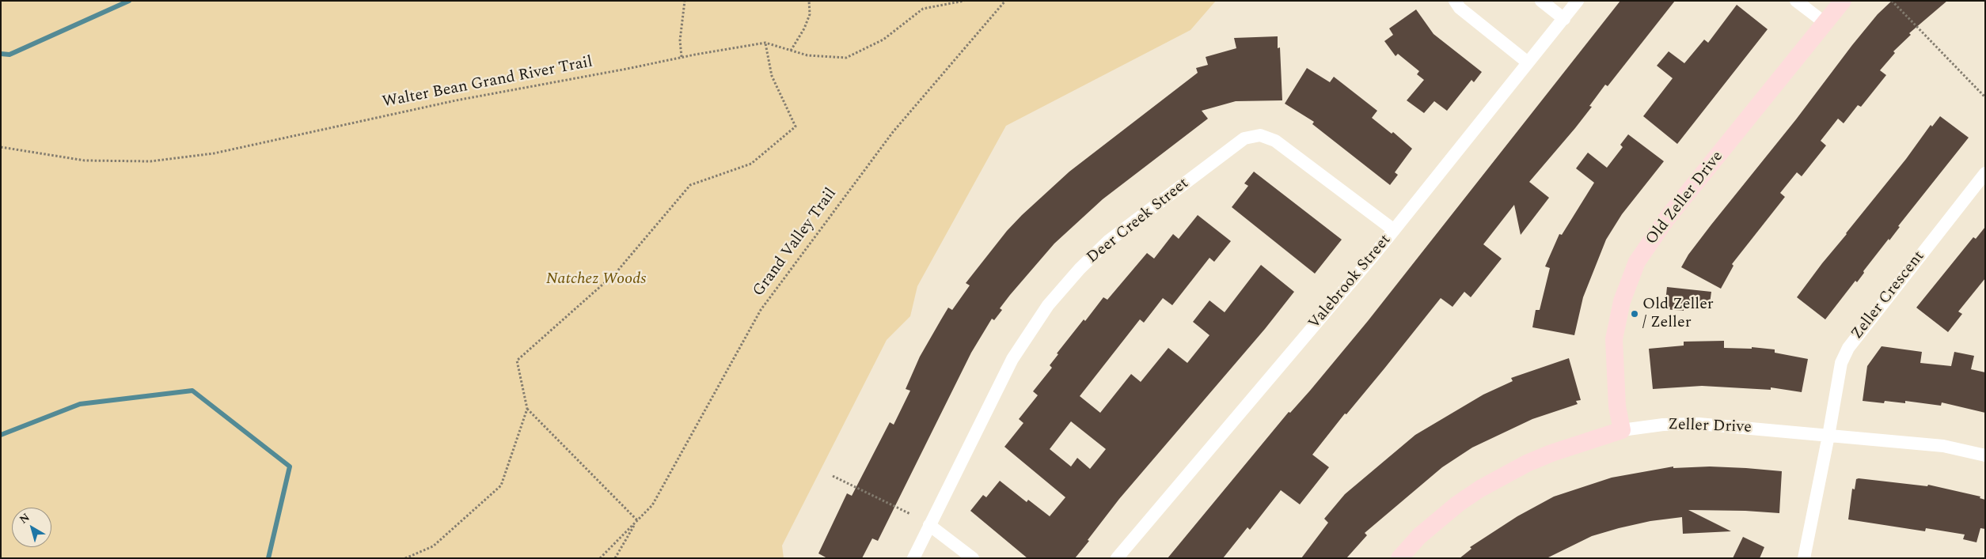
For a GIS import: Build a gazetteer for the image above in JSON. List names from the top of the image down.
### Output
{
  "streets": {
    "street": [
      "Old Zeller Drive",
      "Deer Creek Street",
      "Valebrook Street",
      "Zeller Crescent",
      "Zeller Drive"
    ],
    "path": ["Walter Bean Grand River Trail", "Grand Valley Trail"]
  },
  "crossings": [
    ["Old Zeller Drive", "Zeller Drive"],
    ["Deer Creek Street", "Valebrook Street"],
    ["Zeller Crescent", "Zeller Drive"]
  ],
  "parks": ["Natchez Woods"],
  "places": ["Old Zeller / Zeller"],
  "north": "top left"
}
